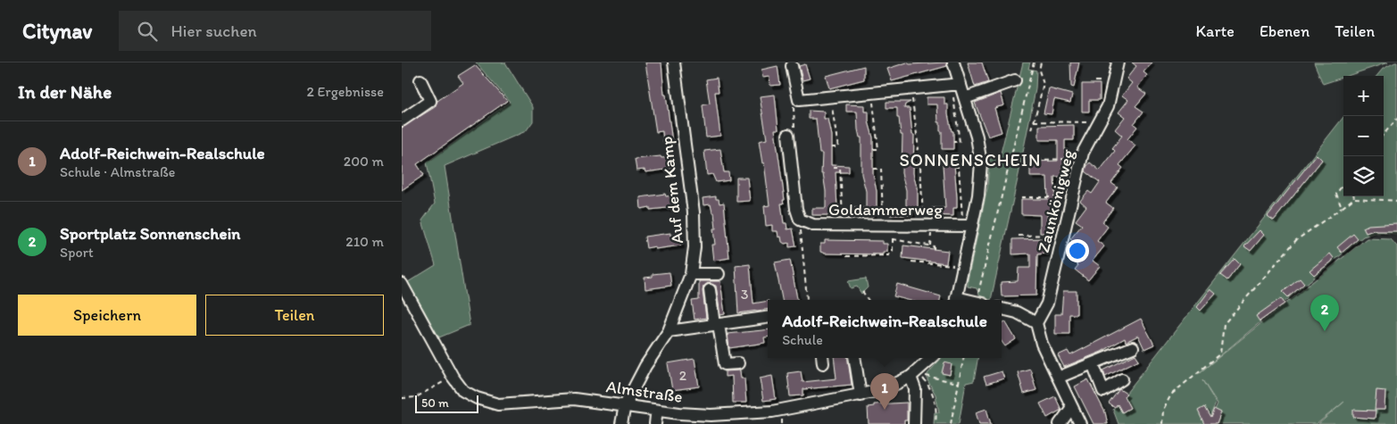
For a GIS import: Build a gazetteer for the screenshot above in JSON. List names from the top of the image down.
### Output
{
  "streets": {
    "street": [
      "Auf dem Kamp",
      "Zaunkönigweg",
      "Goldammerweg",
      "Almstraße"
    ]
  },
  "crossings": [
    ["Auf dem Kamp", "Almstraße"]
  ],
  "districts": ["SONNENSCHEIN"],
  "house_numbers": ["3", "2"],
  "scale_bar": "50 m",
  "page": {
    "header": "Citynav",
    "search": "Hier suchen",
    "nav": ["Karte", "Ebenen", "Teilen"],
    "heading": ["In der Nähe", "2 Ergebnisse"],
    "map_buttons": ["+", "−"],
    "list": [
      {
        "mark": "1",
        "name": "Adolf-Reichwein-Realschule",
        "note": "Schule · Almstraße",
        "value": "200 m"
      },
      {
        "mark": "2",
        "name": "Sportplatz Sonnenschein",
        "note": "Sport",
        "value": "210 m"
      }
    ],
    "buttons": ["Speichern", "Teilen"],
    "pins": ["2", "1"],
    "popup": ["Adolf-Reichwein-Realschule", "Schule"],
    "scale": "50 m"
  }
}
